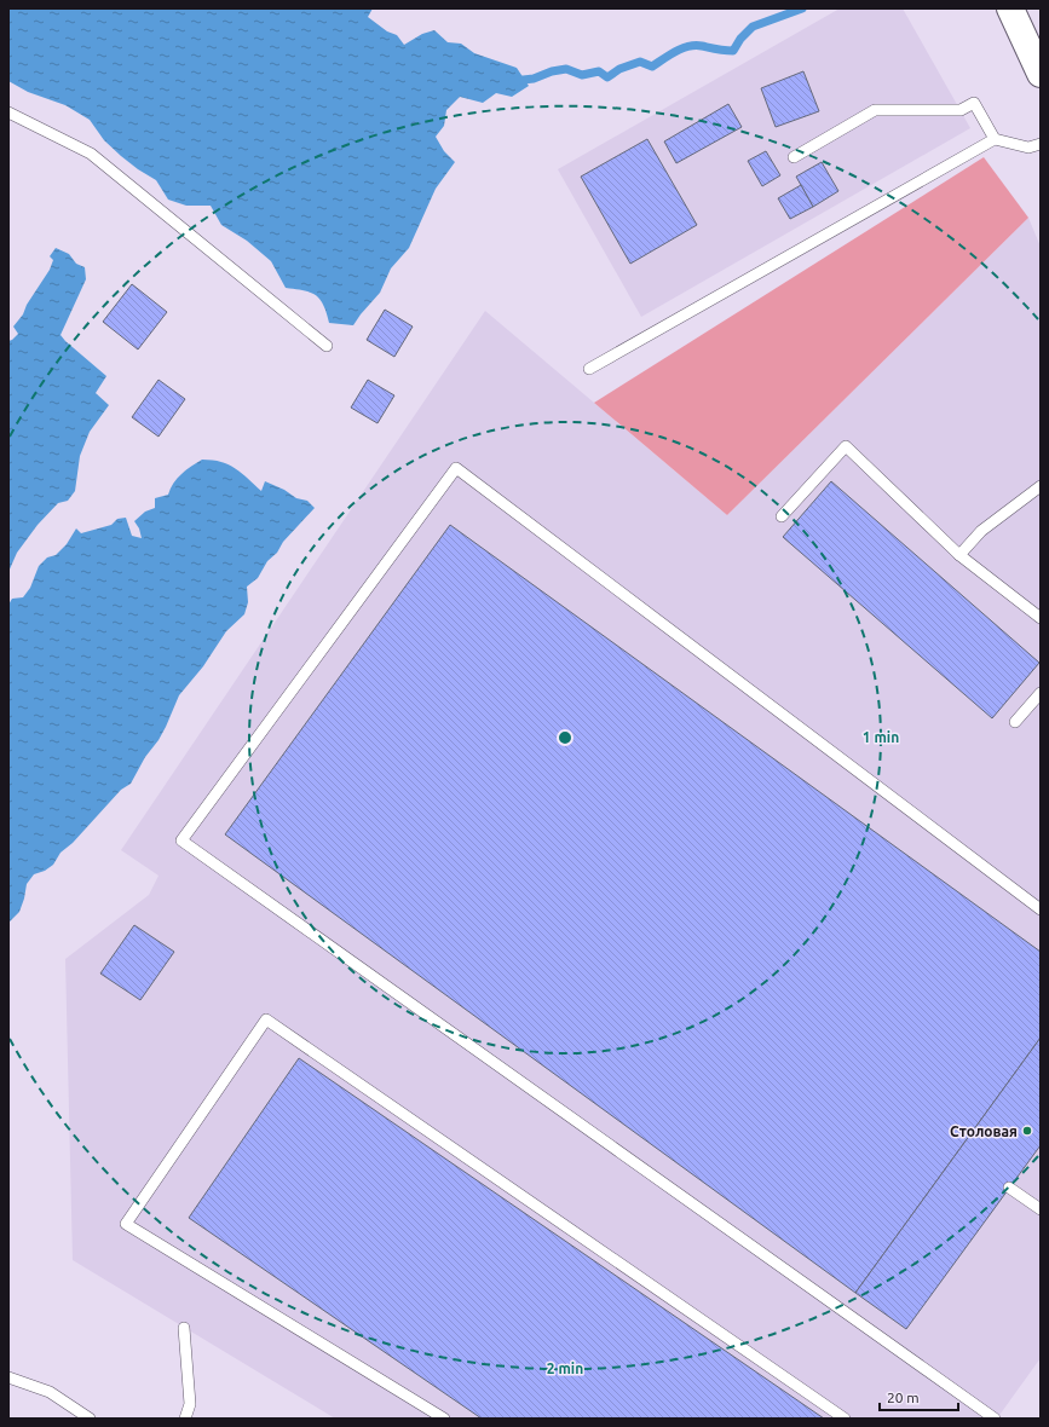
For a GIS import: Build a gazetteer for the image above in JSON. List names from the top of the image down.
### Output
{
  "places": ["Столовая"],
  "scale_bar": "20 m",
  "rings": ["1 min", "2 min"]
}
